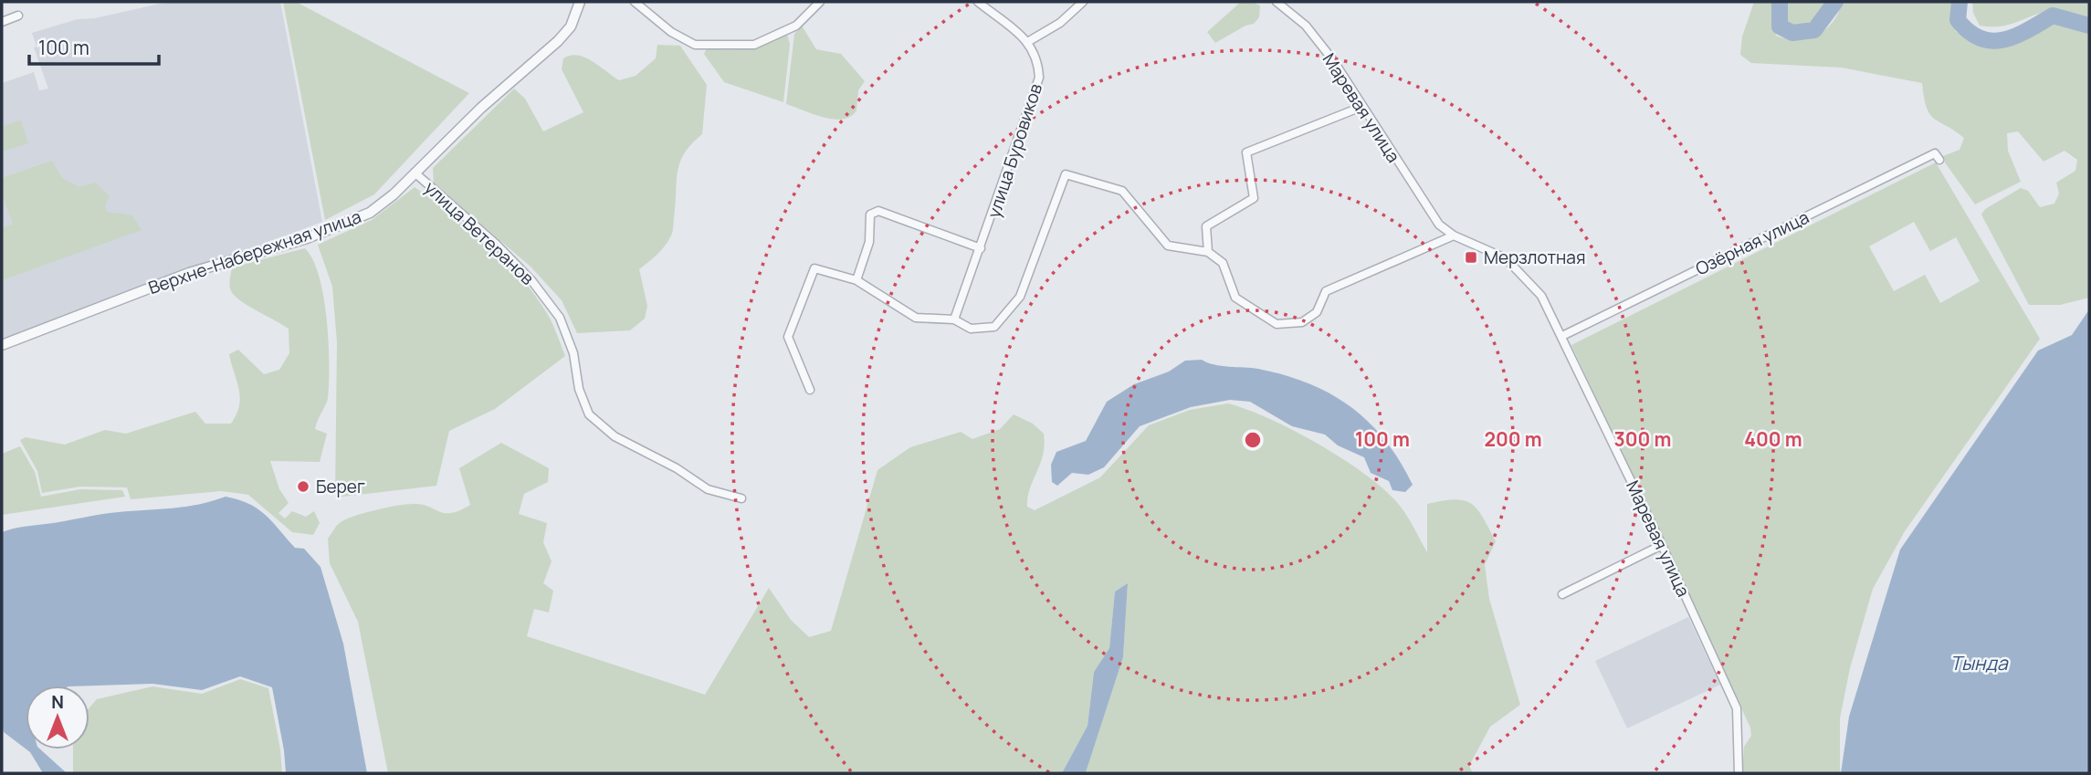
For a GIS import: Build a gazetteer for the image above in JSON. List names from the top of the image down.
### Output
{
  "streets": {
    "street": [
      "Маревая улица",
      "улица Буровиков",
      "улица Ветеранов",
      "Озёрная улица",
      "Верхне-Набережная улица"
    ]
  },
  "crossings": [
    ["Маревая улица", "Озёрная улица"],
    ["улица Ветеранов", "Верхне-Набережная улица"]
  ],
  "water": ["Тында"],
  "places": {
    "transit": ["Мерзлотная"],
    "other": ["Берег"]
  },
  "scale_bar": "100 m",
  "north": "top",
  "rings": [
    "100 m",
    "200 m",
    "300 m",
    "400 m"
  ]
}
